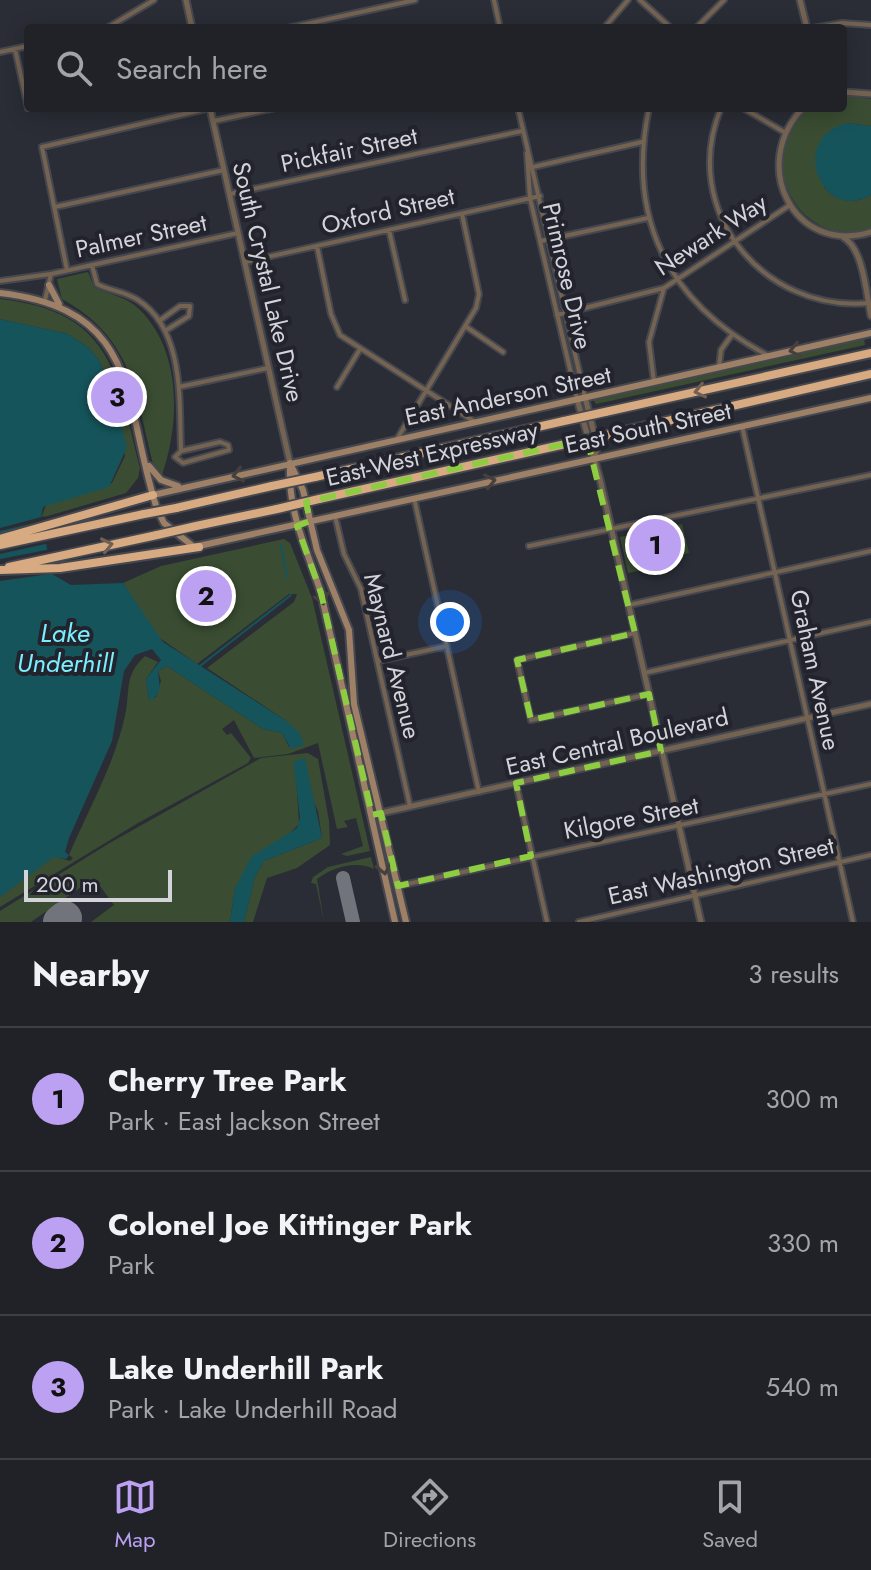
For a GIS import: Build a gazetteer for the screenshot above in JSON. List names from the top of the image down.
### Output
{
  "streets": {
    "highway": ["East-West Expressway"],
    "main road": ["South Crystal Lake Drive", "East Anderson Street", "East South Street"],
    "street": [
      "Pickfair Street",
      "Oxford Street",
      "Newark Way",
      "Palmer Street",
      "Primrose Drive",
      "Maynard Avenue",
      "Graham Avenue",
      "East Central Boulevard",
      "Kilgore Street",
      "East Washington Street"
    ]
  },
  "crossings": [
    ["Pickfair Street", "Primrose Drive"],
    ["Pickfair Street", "South Crystal Lake Drive"],
    ["Oxford Street", "Primrose Drive"],
    ["Oxford Street", "South Crystal Lake Drive"],
    ["Newark Way", "Primrose Drive"],
    ["Palmer Street", "South Crystal Lake Drive"],
    ["Primrose Drive", "East Anderson Street"],
    ["Primrose Drive", "East South Street"],
    ["Primrose Drive", "East Central Boulevard"],
    ["Primrose Drive", "Kilgore Street"],
    ["Primrose Drive", "East Washington Street"],
    ["South Crystal Lake Drive", "East Anderson Street"],
    ["South Crystal Lake Drive", "East South Street"],
    ["South Crystal Lake Drive", "East Central Boulevard"],
    ["South Crystal Lake Drive", "Kilgore Street"],
    ["East South Street", "Maynard Avenue"],
    ["East South Street", "Graham Avenue"],
    ["Maynard Avenue", "East Central Boulevard"],
    ["Graham Avenue", "East Central Boulevard"],
    ["Graham Avenue", "Kilgore Street"],
    ["Graham Avenue", "East Washington Street"]
  ],
  "water": ["Lake Underhill"],
  "scale_bar": "200 m",
  "page": {
    "search": "Search here",
    "pins": ["3", "1", "2"],
    "scale": "200 m",
    "heading": ["Nearby", "3 results"],
    "list": [
      {
        "mark": "1",
        "name": "Cherry Tree Park",
        "note": "Park · East Jackson Street",
        "value": "300 m"
      },
      {
        "mark": "2",
        "name": "Colonel Joe Kittinger Park",
        "note": "Park",
        "value": "330 m"
      },
      {
        "mark": "3",
        "name": "Lake Underhill Park",
        "note": "Park · Lake Underhill Road",
        "value": "540 m"
      }
    ],
    "nav": ["Map", "Directions", "Saved"]
  }
}
